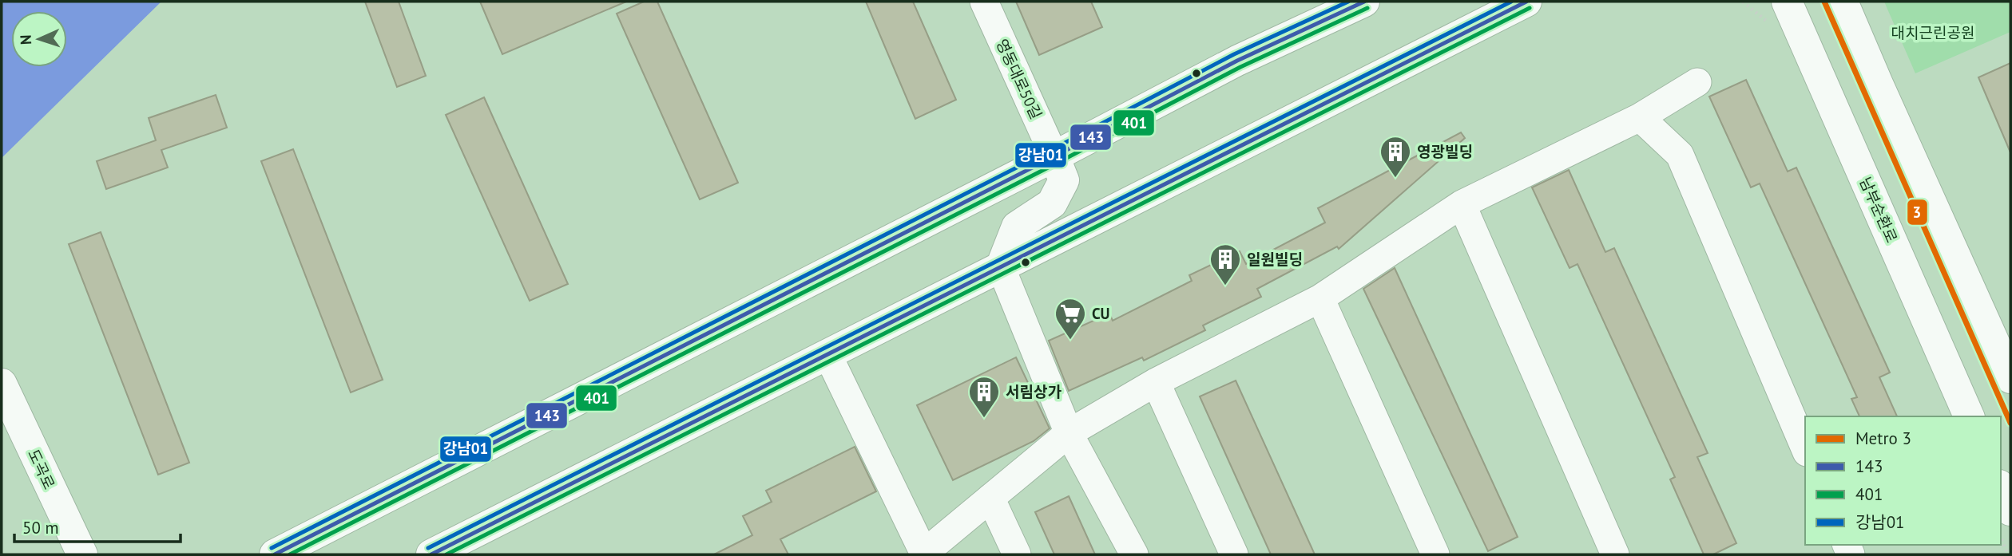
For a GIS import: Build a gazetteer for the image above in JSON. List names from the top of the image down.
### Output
{
  "streets": {
    "main road": ["남부순환로", "도곡로"],
    "street": ["영동대로50길"]
  },
  "parks": ["대치근린공원"],
  "places": {
    "building": ["영광빌딩", "일원빌딩", "서림상가"],
    "supermarket": ["CU"]
  },
  "lines": [
    "metro line 3",
    "transit line 143",
    "transit line 강남01",
    "transit line 401"
  ],
  "legend": [
    "Metro 3",
    "143",
    "401",
    "강남01"
  ],
  "scale_bar": "50 m",
  "north": "left"
}
